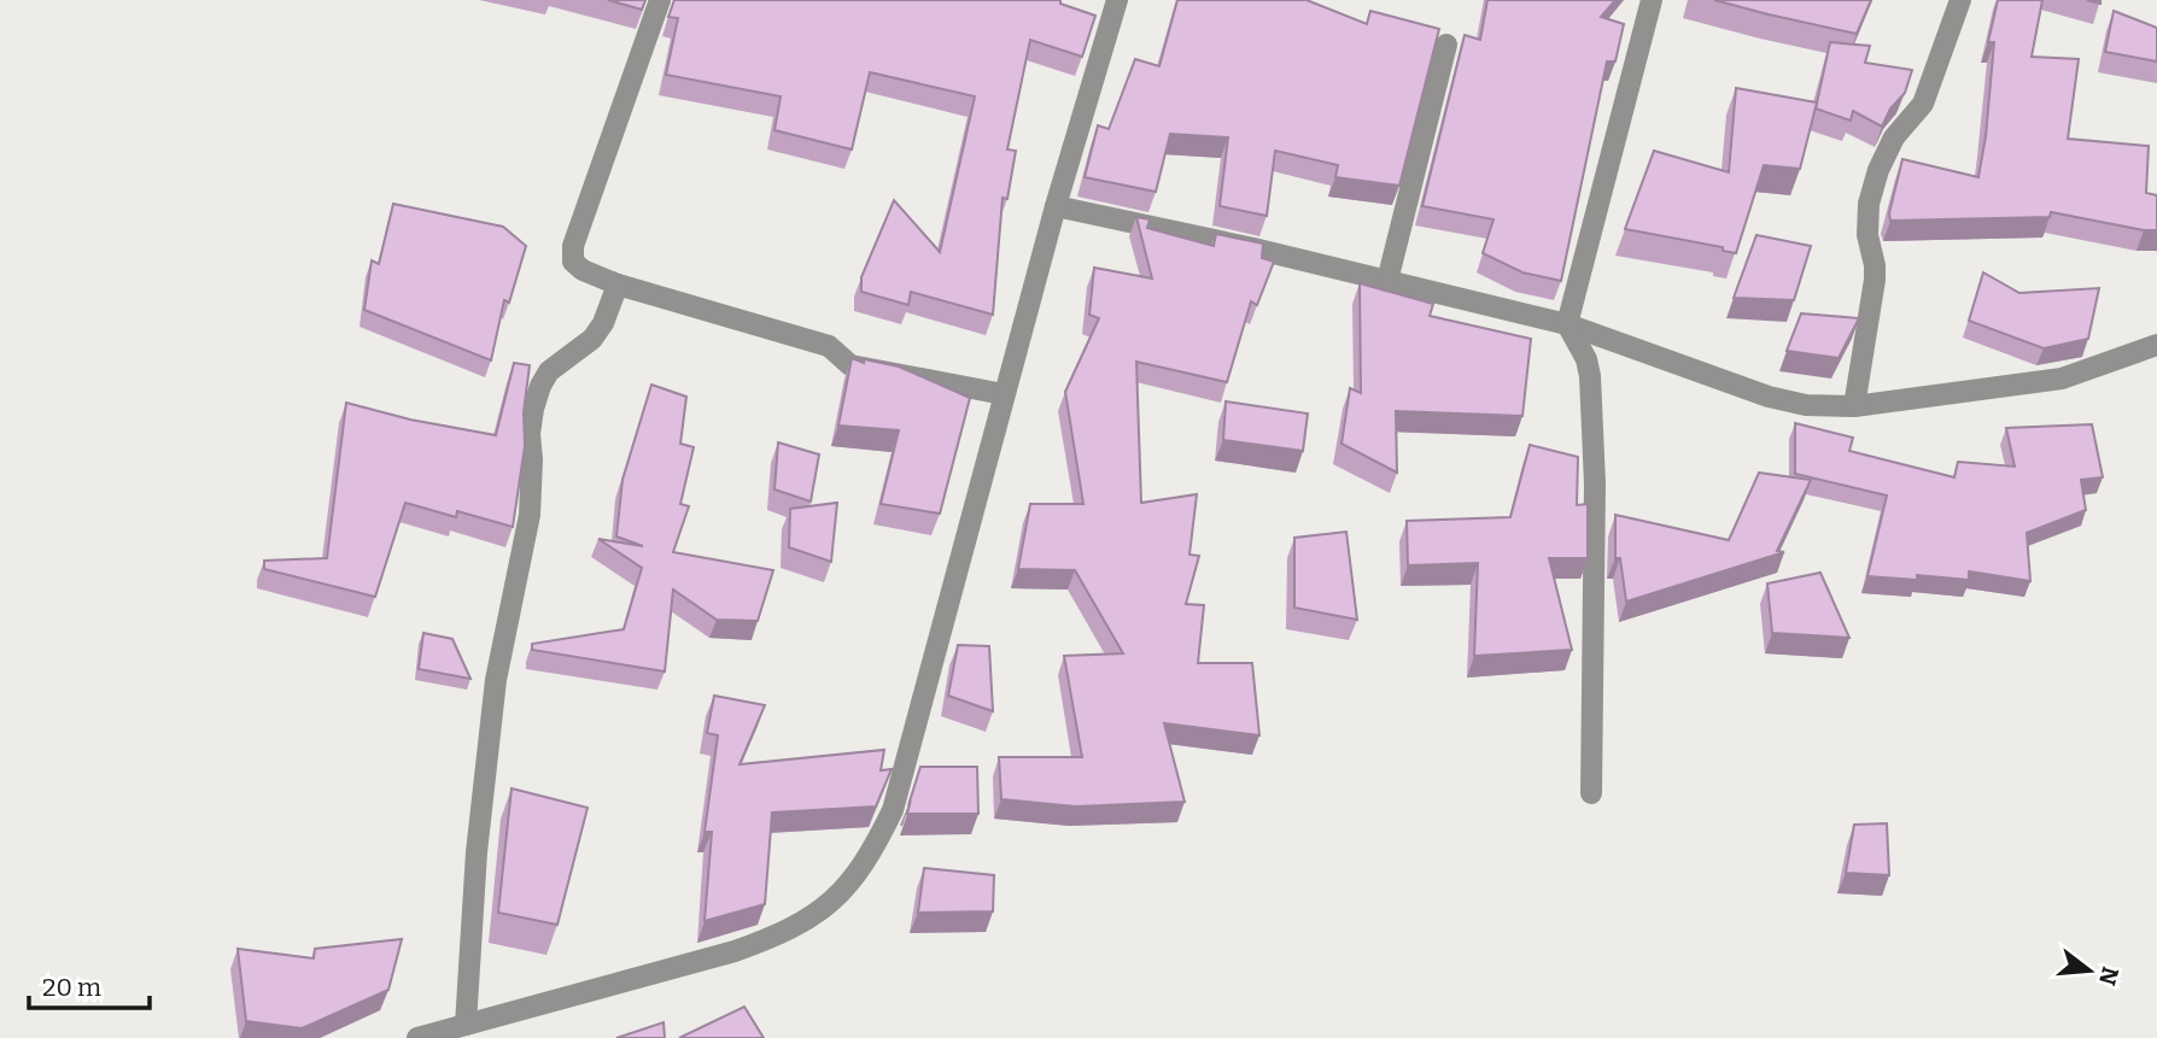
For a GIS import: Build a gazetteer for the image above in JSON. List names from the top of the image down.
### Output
{
  "scale_bar": "20 m",
  "north": "right"
}
